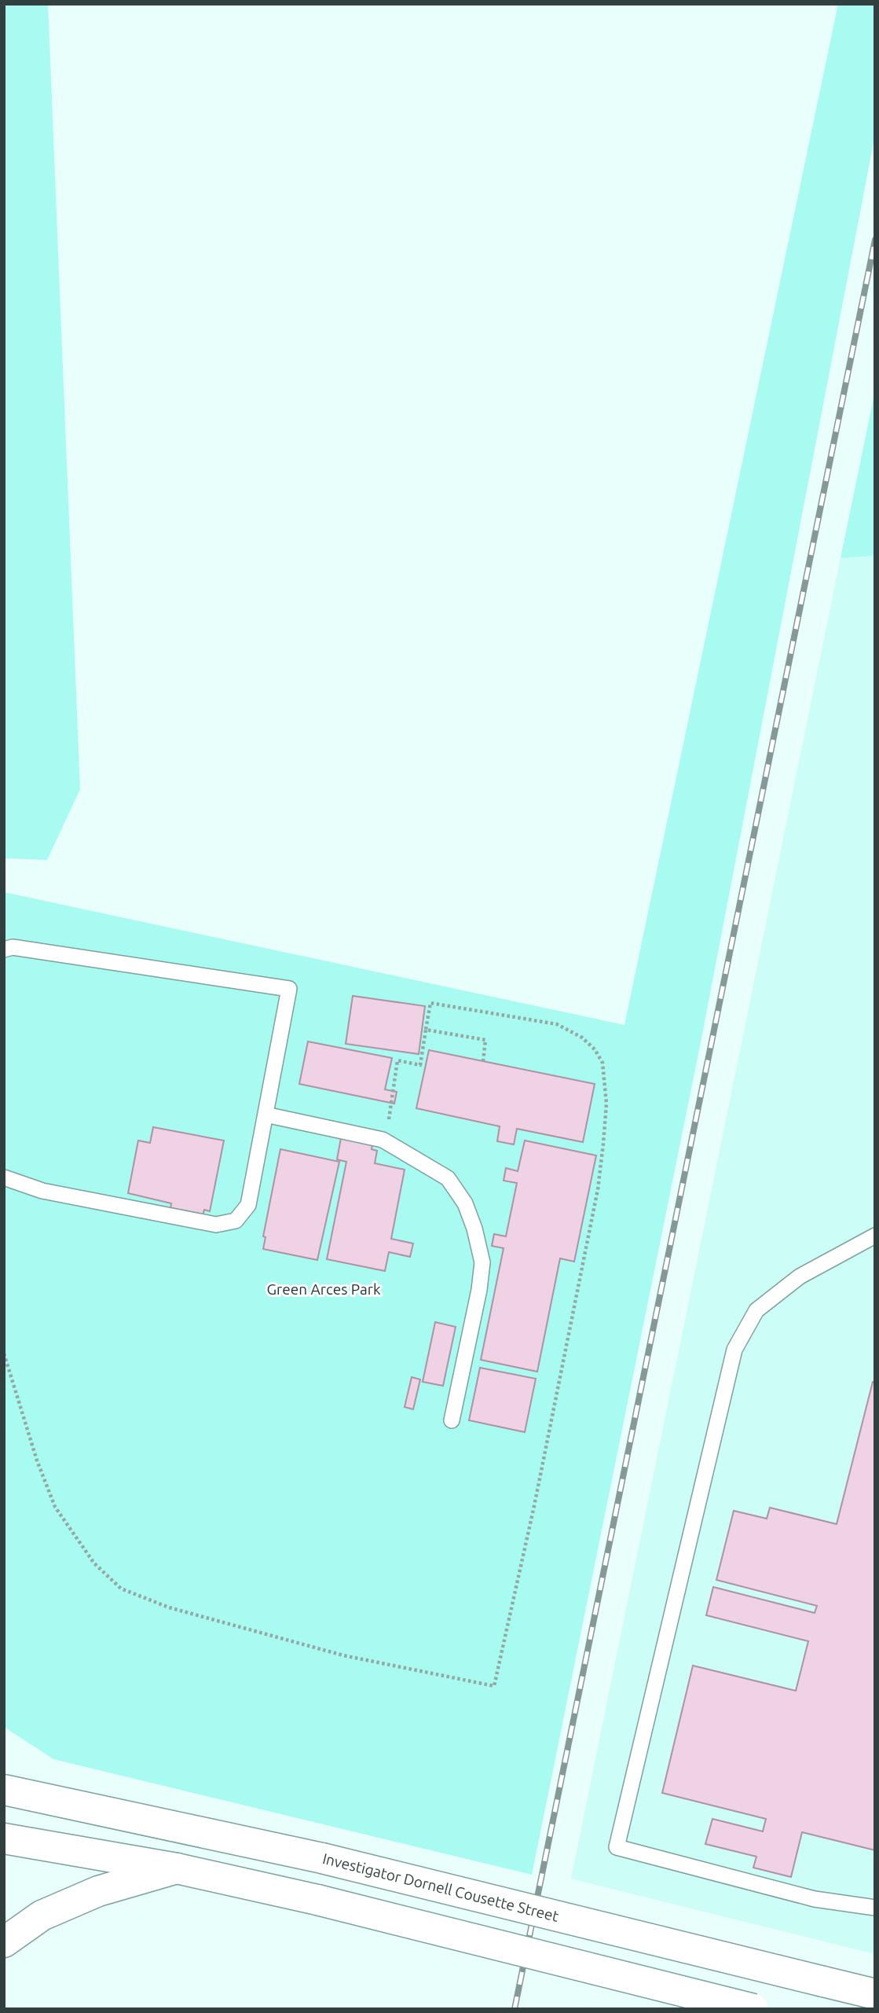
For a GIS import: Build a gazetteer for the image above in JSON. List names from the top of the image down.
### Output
{
  "streets": {
    "main road": ["Investigator Dornell Cousette Street"]
  },
  "parks": ["Green Arces Park"]
}
